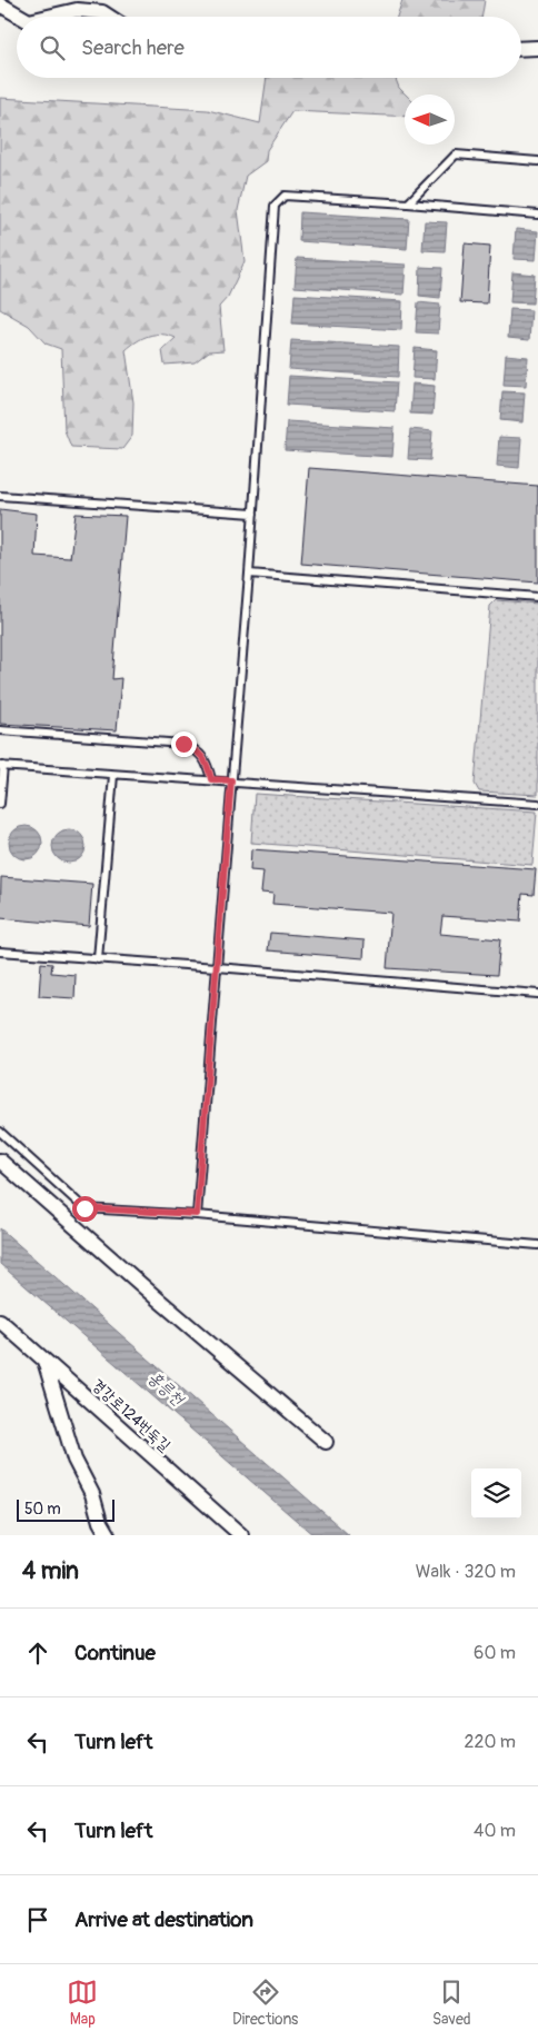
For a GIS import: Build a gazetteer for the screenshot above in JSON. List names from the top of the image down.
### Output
{
  "streets": {
    "street": ["경강로124번둑길"]
  },
  "water": ["홍릉천"],
  "scale_bar": "50 m",
  "north": "left",
  "page": {
    "search": "Search here",
    "scale": "50 m",
    "heading": ["4 min", "Walk · 320 m"],
    "list": [
      ["Continue", "60 m"],
      ["Turn left", "220 m"],
      ["Turn left", "40 m"],
      "Arrive at destination"
    ],
    "nav": ["Map", "Directions", "Saved"]
  }
}
